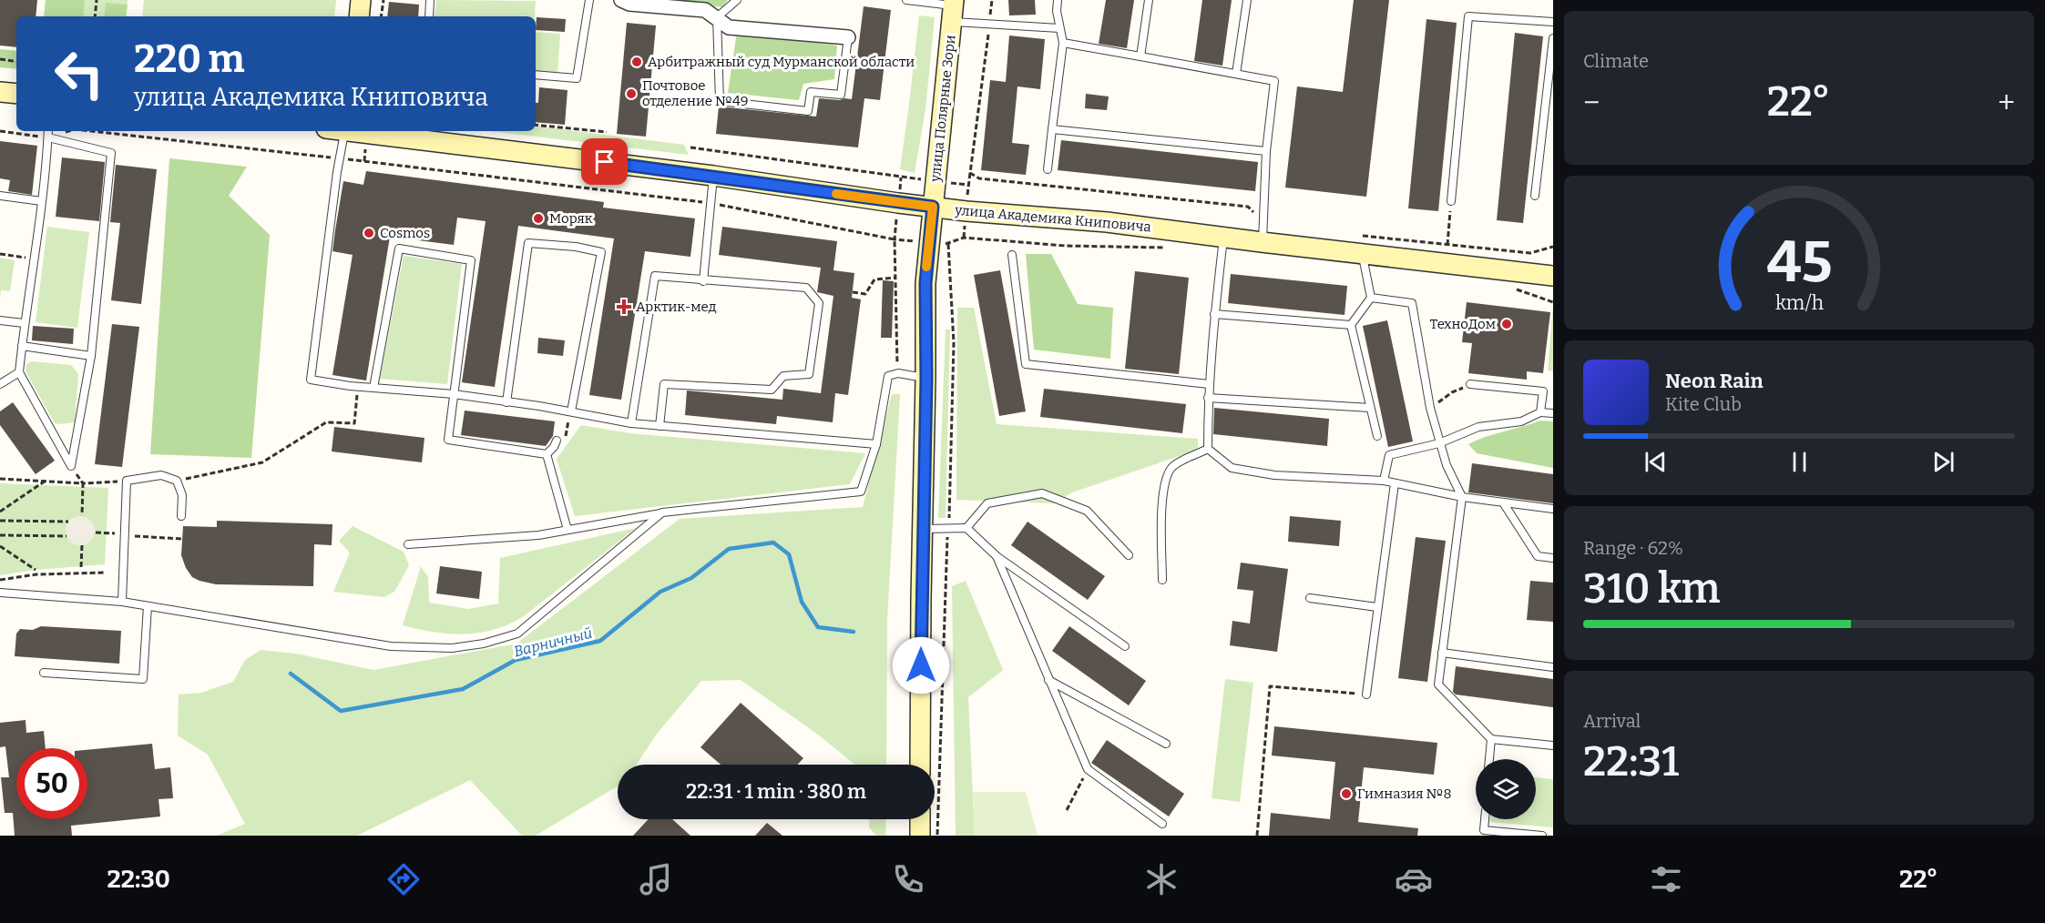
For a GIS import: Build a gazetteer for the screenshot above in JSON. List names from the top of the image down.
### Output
{
  "streets": {
    "main road": ["улица Полярные Зори", "улица Академика Книповича"]
  },
  "crossings": [
    ["улица Полярные Зори", "улица Академика Книповича"]
  ],
  "water": ["Варничный"],
  "places": {
    "other": [
      "Арбитражный суд Мурманской области",
      "Почтовое отделение №49",
      "Моряк",
      "Cosmos",
      "ТехноДом",
      "Гимназия №8"
    ],
    "health": ["Арктик-мед"]
  },
  "page": {
    "tile": [
      "Climate",
      ["Range · 62%", "310 km"],
      ["Arrival", "22:31"]
    ],
    "turn": ["220 m", "улица Академика Книповича"],
    "heat": ["−", "22°", "+"],
    "song": ["Neon Rain", "Kite Club"],
    "limit": "50",
    "trip": "22:31 · 1 min · 380 m",
    "tabs": ["22:30", "22°"],
    "gauge": ["45", "km/h"]
  }
}
